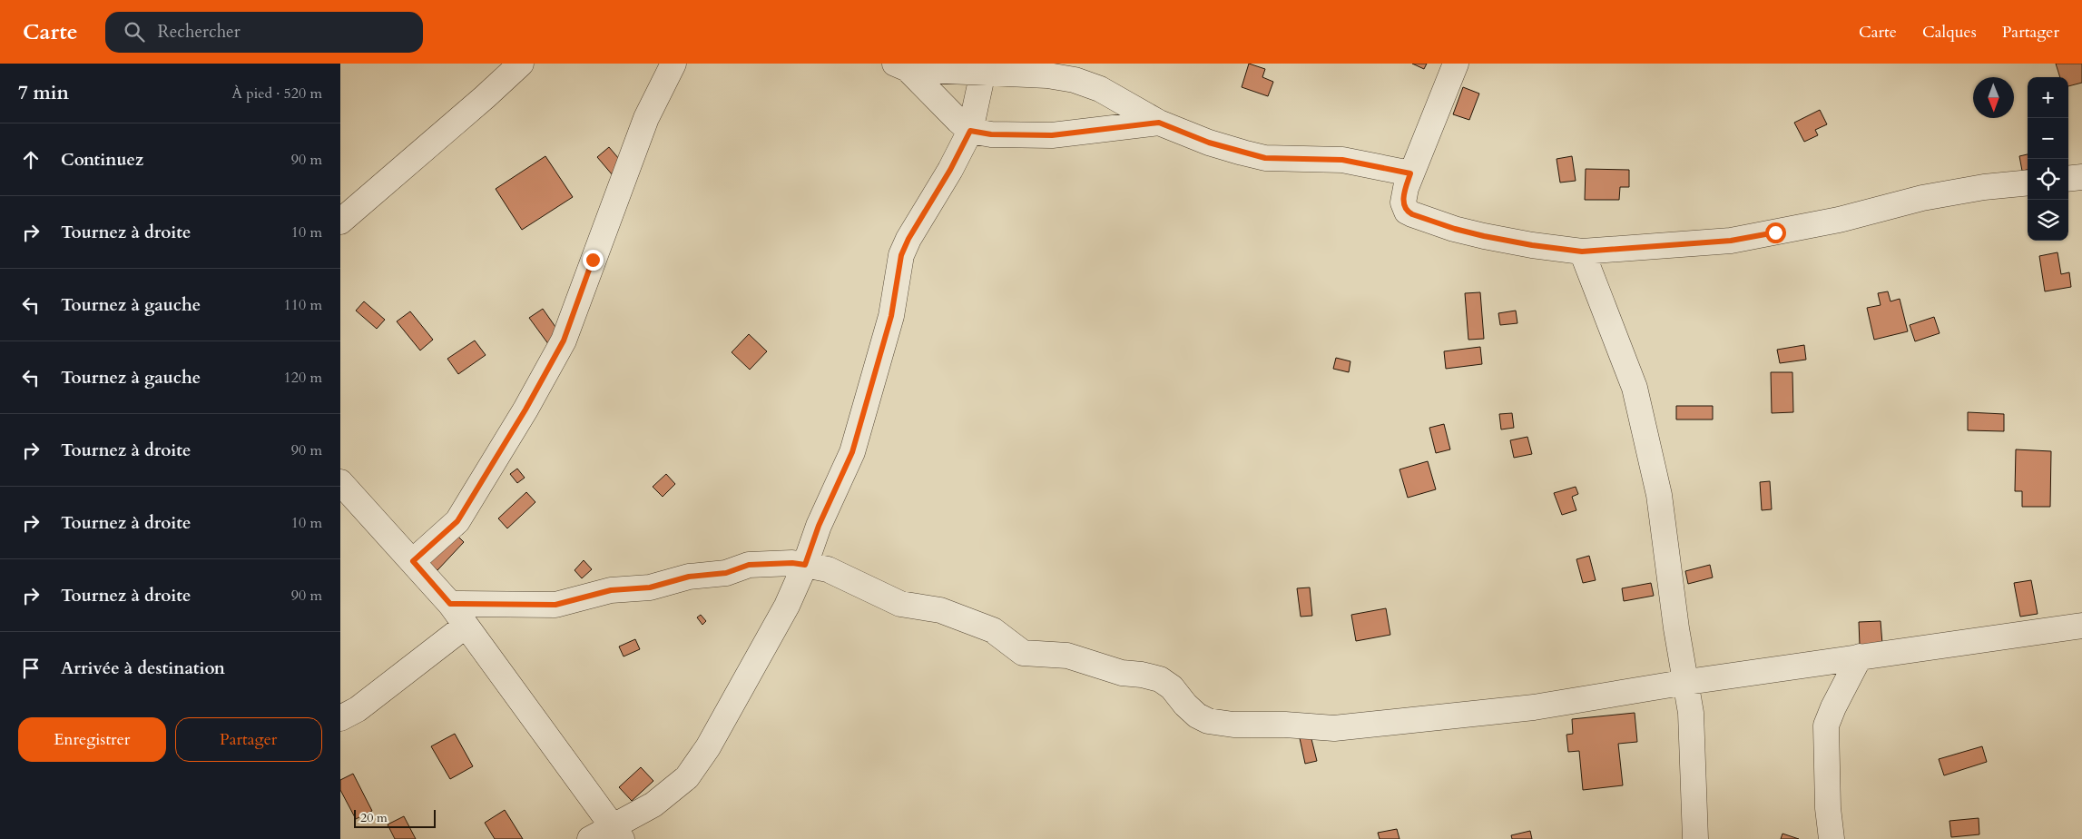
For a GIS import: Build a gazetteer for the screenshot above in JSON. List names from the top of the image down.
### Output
{
  "scale_bar": "20 m",
  "north": "bottom",
  "page": {
    "header": "Carte",
    "search": "Rechercher",
    "nav": ["Carte", "Calques", "Partager"],
    "heading": ["7 min", "À pied · 520 m"],
    "map_buttons": ["+", "−"],
    "list": [
      ["Continuez", "90 m"],
      ["Tournez à droite", "10 m"],
      ["Tournez à gauche", "110 m"],
      ["Tournez à gauche", "120 m"],
      ["Tournez à droite", "90 m"],
      ["Tournez à droite", "10 m"],
      ["Tournez à droite", "90 m"],
      "Arrivée à destination"
    ],
    "buttons": ["Enregistrer", "Partager"],
    "scale": "20 m"
  }
}
